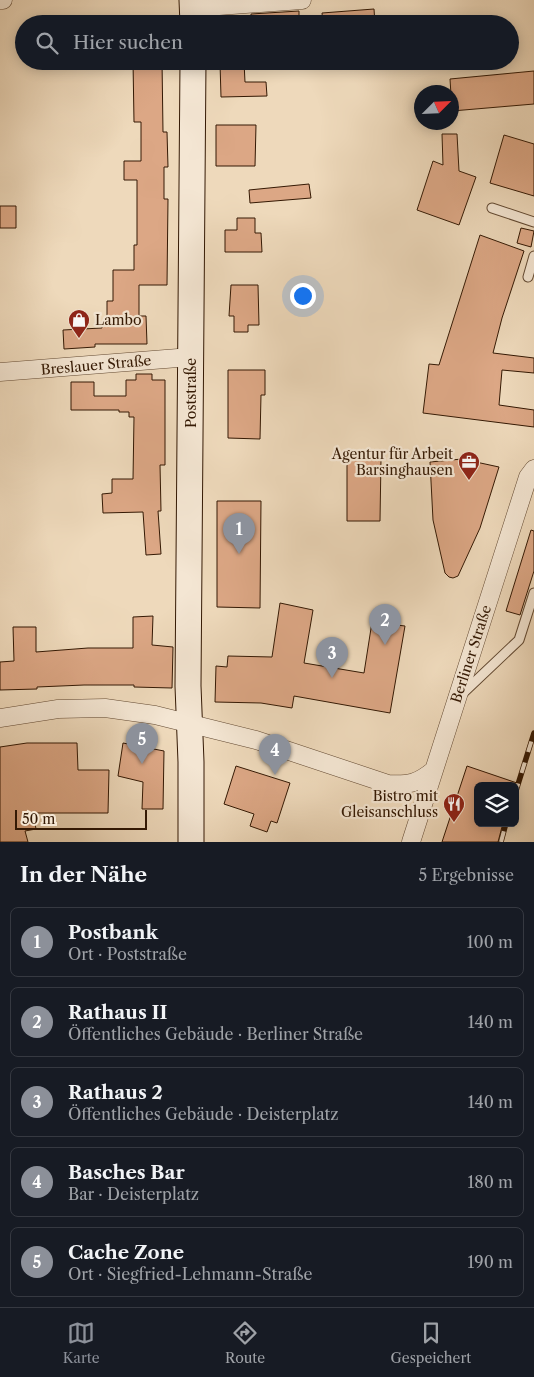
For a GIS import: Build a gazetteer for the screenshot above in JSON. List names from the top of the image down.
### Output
{
  "streets": {
    "main road": ["Poststraße"],
    "street": ["Breslauer Straße", "Berliner Straße"]
  },
  "crossings": [
    ["Breslauer Straße", "Poststraße"]
  ],
  "places": {
    "shop": ["Lambo"],
    "office": ["Agentur für Arbeit Barsinghausen"],
    "restaurant": ["Bistro mit Gleisanschluss"]
  },
  "scale_bar": "50 m",
  "north": "top right",
  "page": {
    "search": "Hier suchen",
    "pins": [
      "1",
      "2",
      "3",
      "5",
      "4"
    ],
    "scale": "50 m",
    "heading": ["In der Nähe", "5 Ergebnisse"],
    "list": [
      {
        "mark": "1",
        "name": "Postbank",
        "note": "Ort · Poststraße",
        "value": "100 m"
      },
      {
        "mark": "2",
        "name": "Rathaus II",
        "note": "Öffentliches Gebäude · Berliner Straße",
        "value": "140 m"
      },
      {
        "mark": "3",
        "name": "Rathaus 2",
        "note": "Öffentliches Gebäude · Deisterplatz",
        "value": "140 m"
      },
      {
        "mark": "4",
        "name": "Basches Bar",
        "note": "Bar · Deisterplatz",
        "value": "180 m"
      },
      {
        "mark": "5",
        "name": "Cache Zone",
        "note": "Ort · Siegfried-Lehmann-Straße",
        "value": "190 m"
      }
    ],
    "nav": ["Karte", "Route", "Gespeichert"]
  }
}
